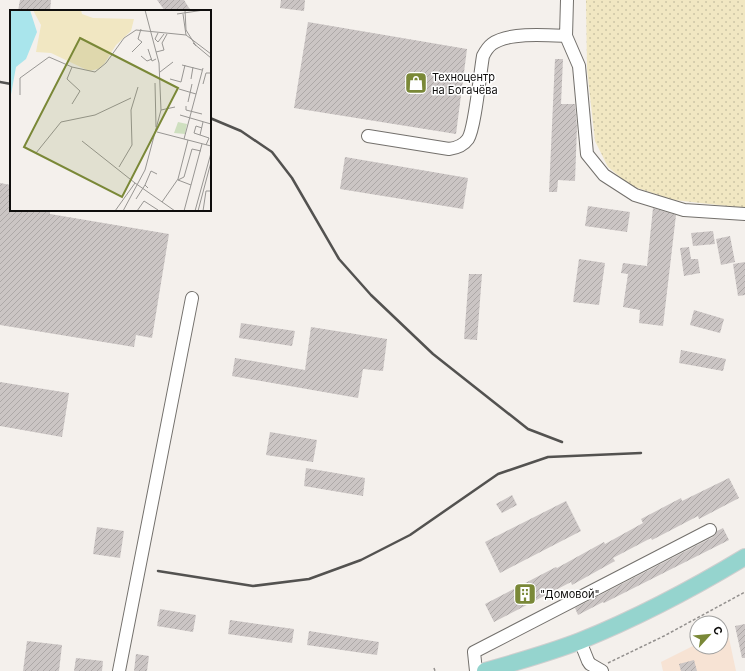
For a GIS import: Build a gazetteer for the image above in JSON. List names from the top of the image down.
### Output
{
  "places": {
    "shop": ["Техноцентр на Богачёва"],
    "building": ["\"Домовой\""]
  },
  "north": "top right"
}
